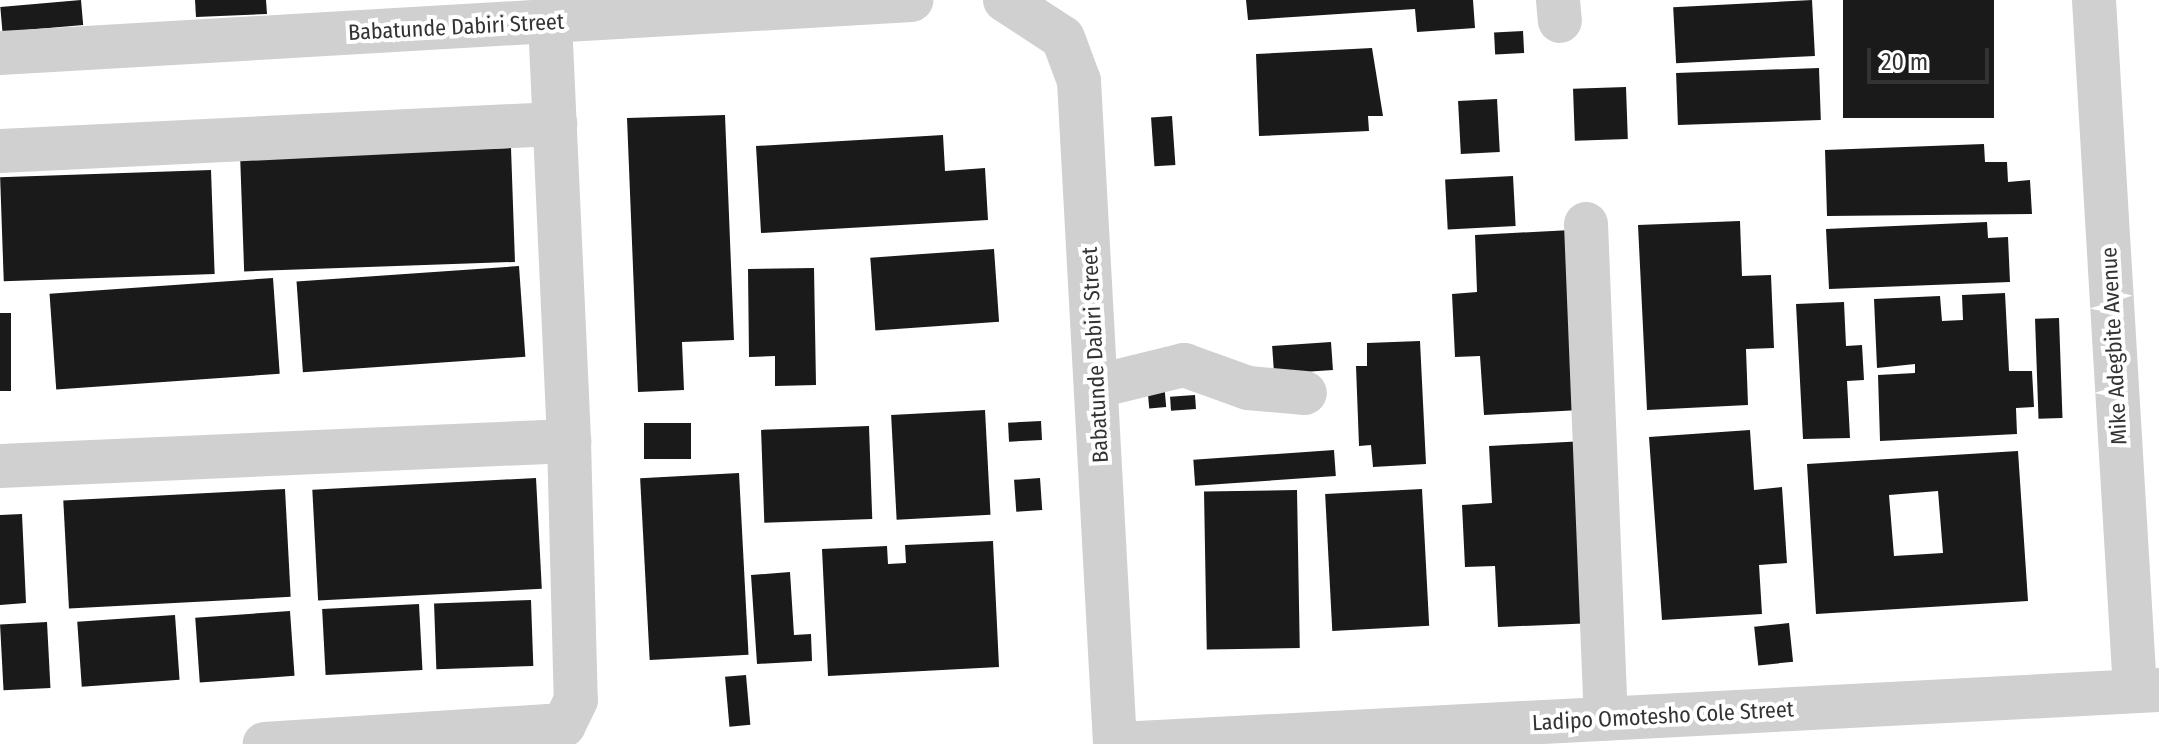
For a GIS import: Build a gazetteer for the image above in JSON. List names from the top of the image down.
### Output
{
  "streets": {
    "street": ["Babatunde Dabiri Street", "Mike Adegbite Avenue", "Ladipo Omotesho Cole Street"]
  },
  "crossings": [
    ["Babatunde Dabiri Street", "Ladipo Omotesho Cole Street"],
    ["Mike Adegbite Avenue", "Ladipo Omotesho Cole Street"]
  ],
  "scale_bar": "20 m"
}
